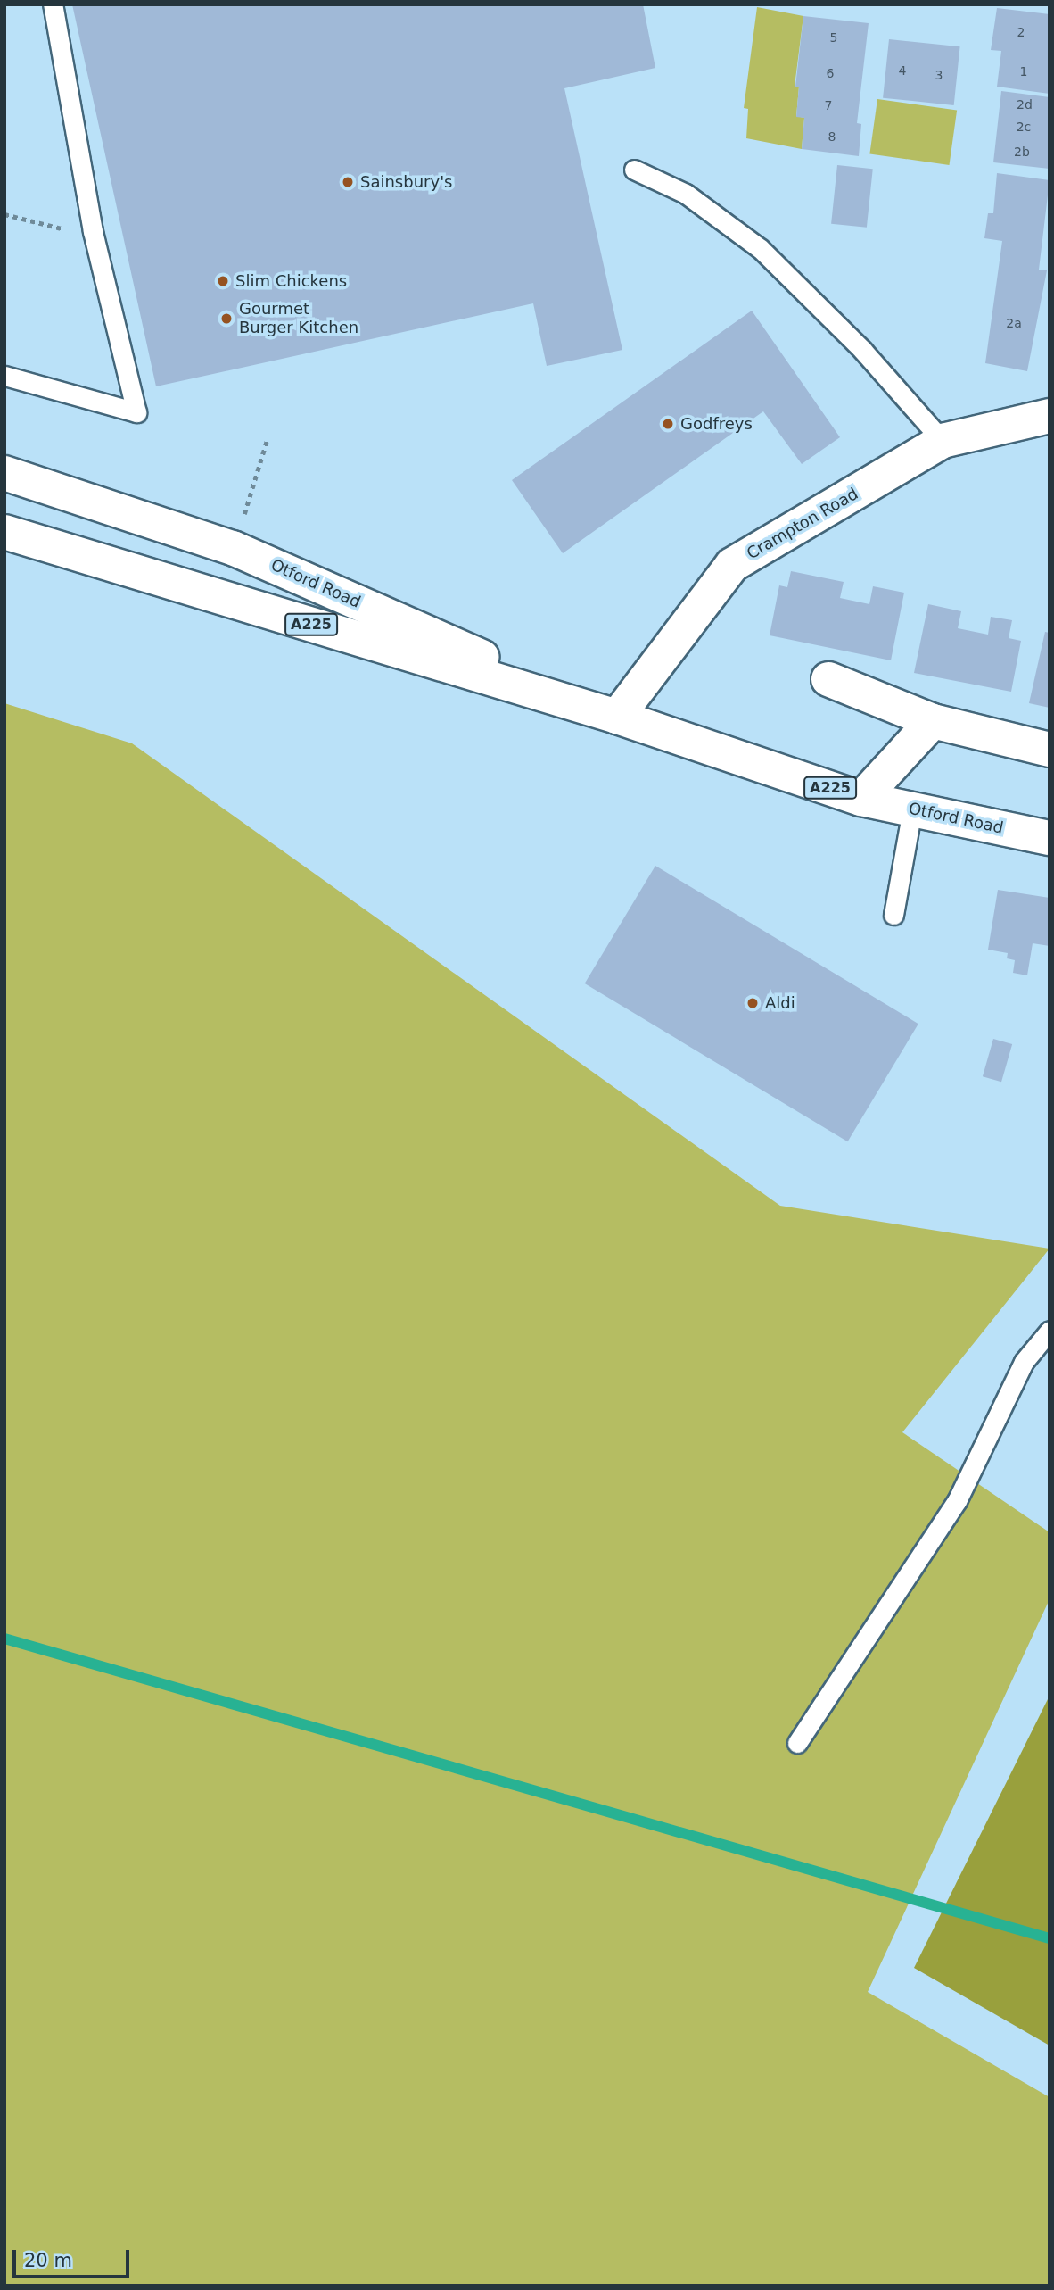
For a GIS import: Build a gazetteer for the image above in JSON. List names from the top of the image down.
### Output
{
  "streets": {
    "main road": ["Crampton Road", "Otford Road", "A225"]
  },
  "crossings": [
    ["Crampton Road", "Otford Road"]
  ],
  "places": [
    "Sainsbury's",
    "Slim Chickens",
    "Gourmet Burger Kitchen",
    "Godfreys",
    "Aldi"
  ],
  "house_numbers": [
    "2",
    "5",
    "4",
    "1",
    "6",
    "3",
    "2d",
    "7",
    "2c",
    "8",
    "2b",
    "2a"
  ],
  "scale_bar": "20 m"
}
